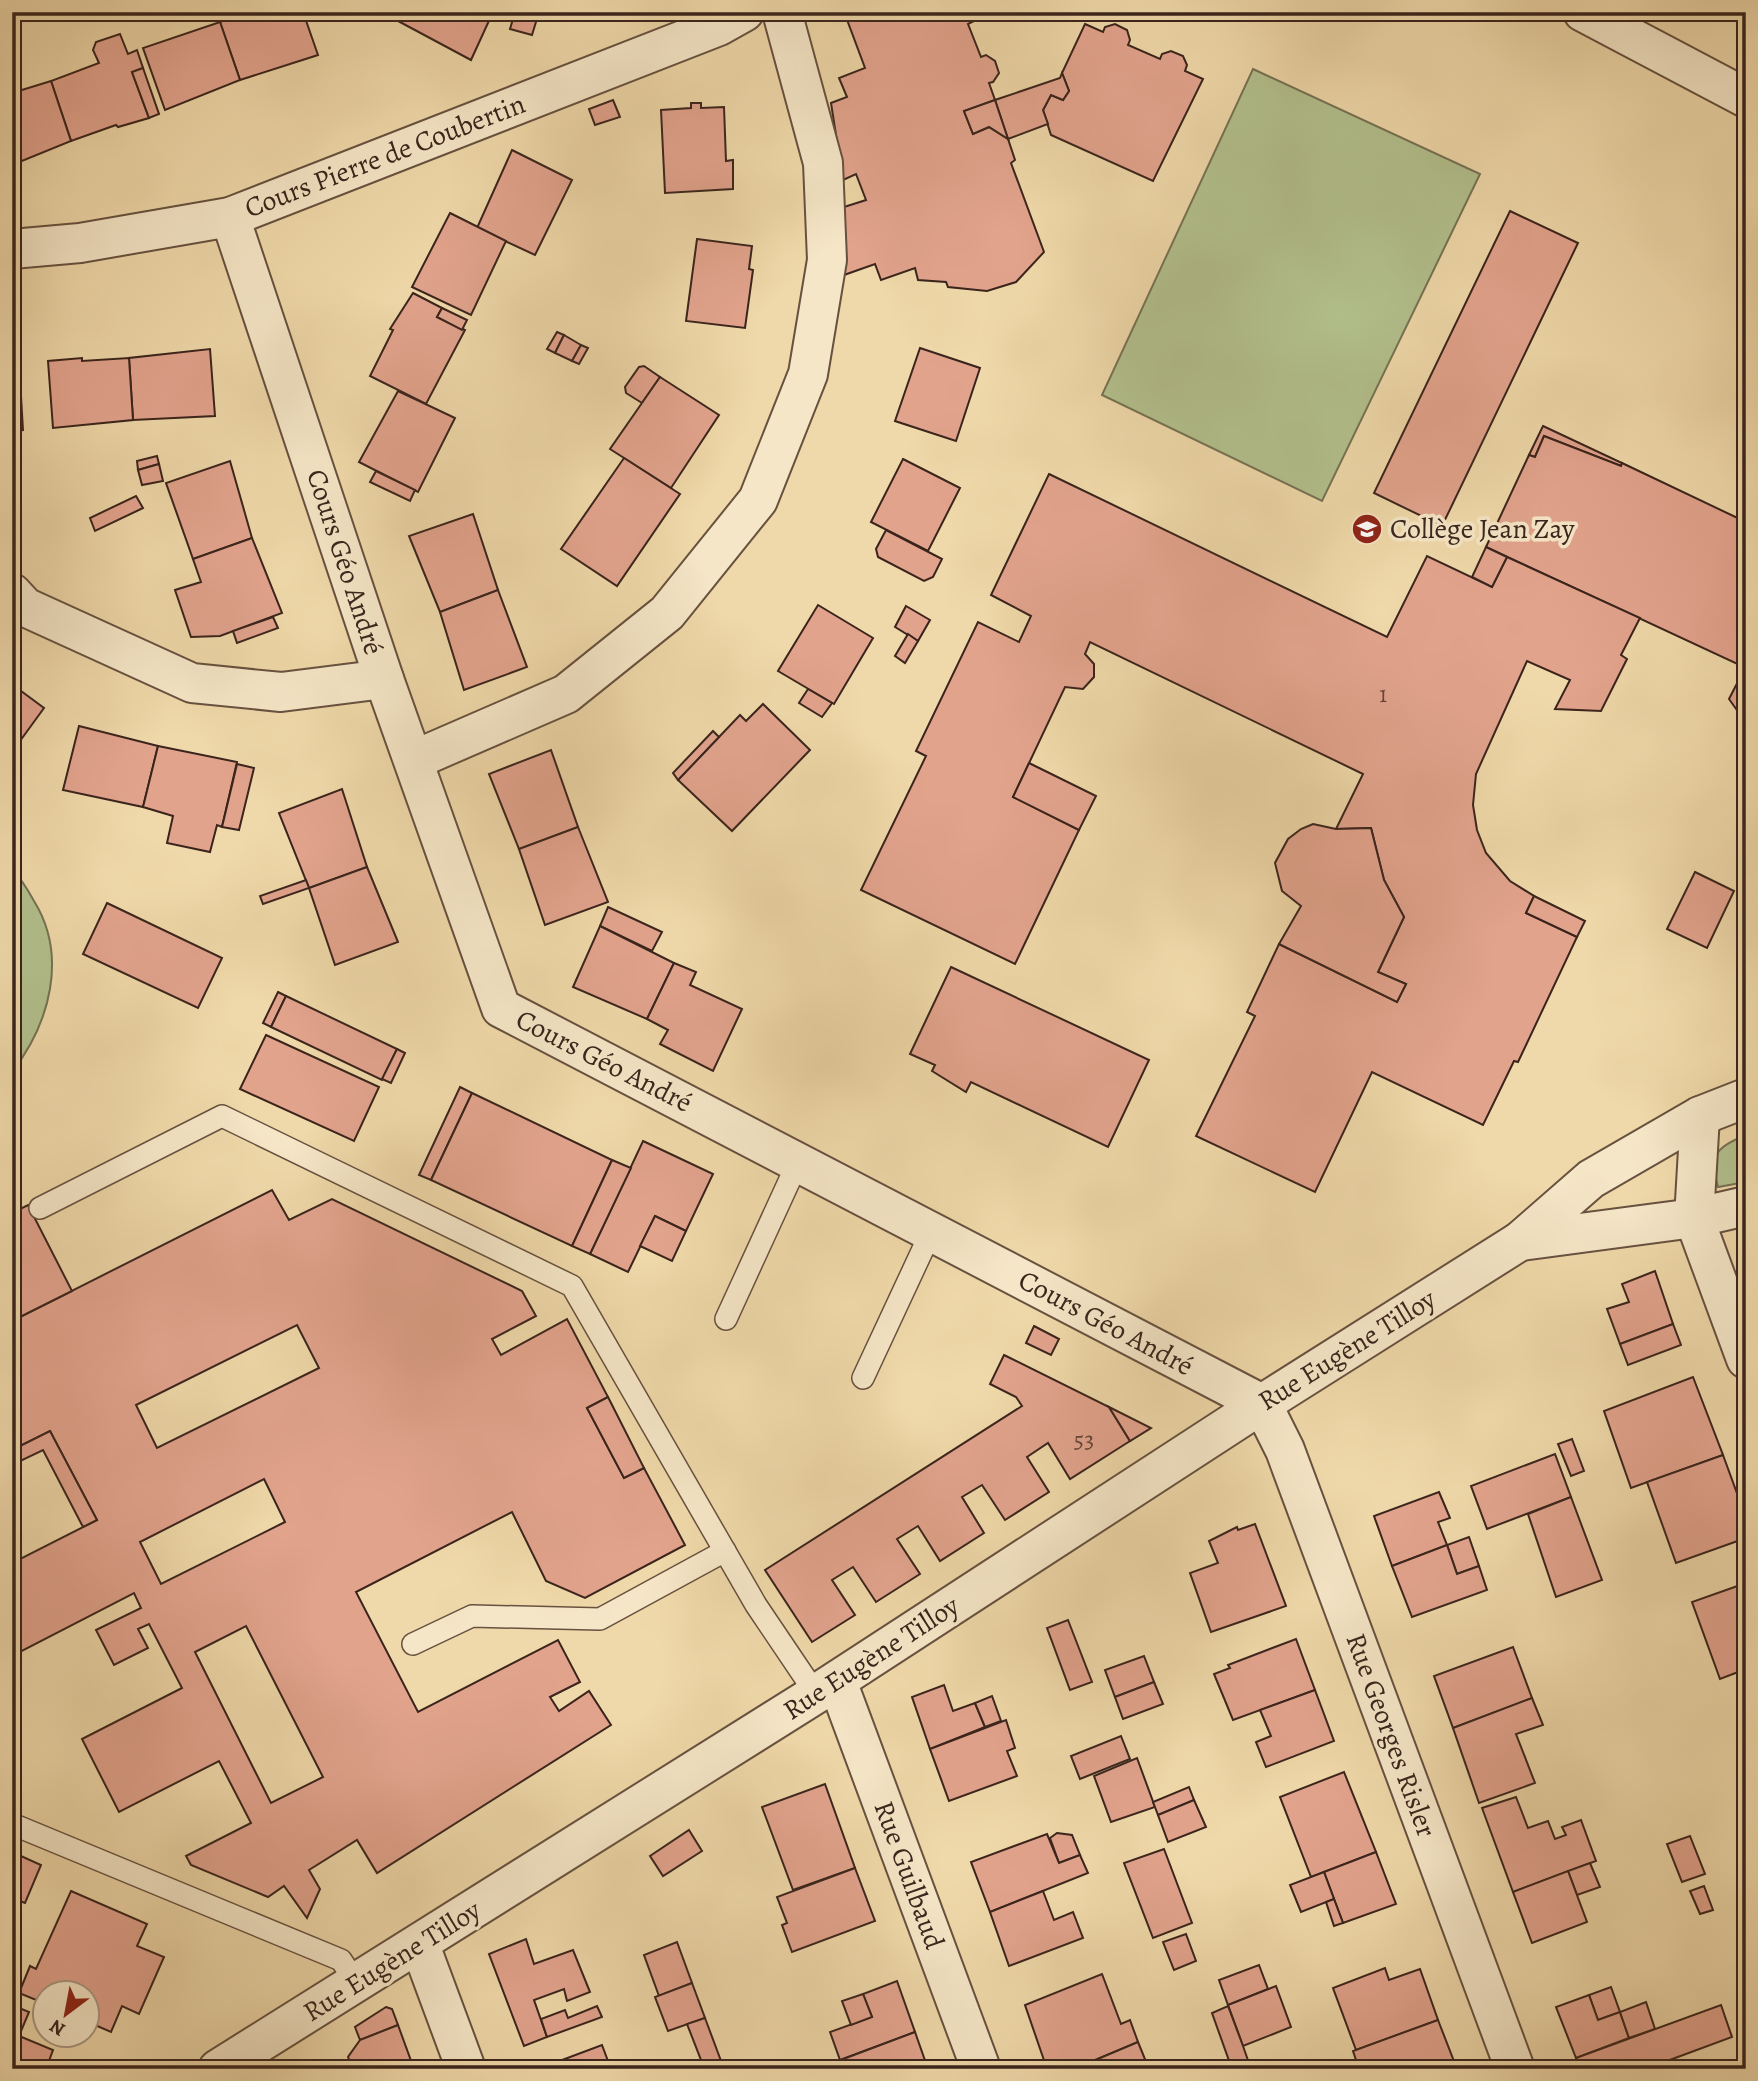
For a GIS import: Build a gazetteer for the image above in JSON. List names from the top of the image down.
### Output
{
  "streets": {
    "street": [
      "Cours Pierre de Coubertin",
      "Cours Géo André",
      "Rue Eugène Tilloy",
      "Rue Georges Risler",
      "Rue Guilbaud"
    ]
  },
  "crossings": [
    ["Cours Pierre de Coubertin", "Cours Géo André"],
    ["Cours Géo André", "Rue Eugène Tilloy"],
    ["Cours Géo André", "Rue Georges Risler"],
    ["Rue Eugène Tilloy", "Rue Georges Risler"],
    ["Rue Eugène Tilloy", "Rue Guilbaud"]
  ],
  "places": {
    "school or university": ["Collège Jean Zay"]
  },
  "house_numbers": ["1", "53"],
  "north": "bottom left"
}
